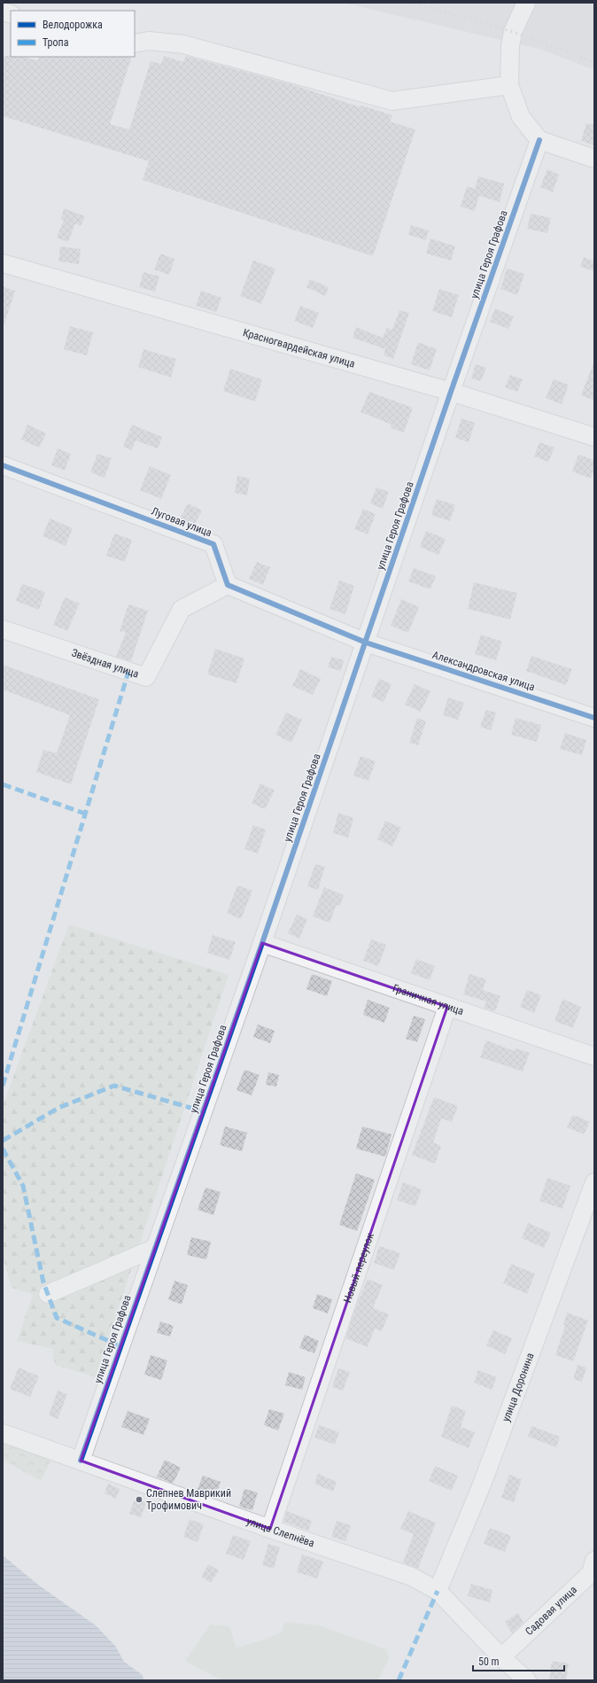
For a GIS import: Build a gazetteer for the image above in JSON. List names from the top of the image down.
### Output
{
  "streets": {
    "street": [
      "улица Героя Графова",
      "Красногвардейская улица",
      "Луговая улица",
      "Звёздная улица",
      "Александровская улица",
      "Граничная улица",
      "Новый переулок",
      "улица Доронина",
      "улица Слепнёва",
      "Садовая улица"
    ]
  },
  "crossings": [
    ["улица Героя Графова", "Красногвардейская улица"],
    ["улица Героя Графова", "Александровская улица"],
    ["улица Героя Графова", "Граничная улица"],
    ["улица Героя Графова", "улица Слепнёва"],
    ["Луговая улица", "Звёздная улица"],
    ["Граничная улица", "Новый переулок"],
    ["Новый переулок", "улица Слепнёва"],
    ["улица Доронина", "улица Слепнёва"],
    ["улица Слепнёва", "Садовая улица"]
  ],
  "places": ["Слепнев Маврикий Трофимович"],
  "legend": ["Велодорожка", "Тропа"],
  "scale_bar": "50 m"
}
